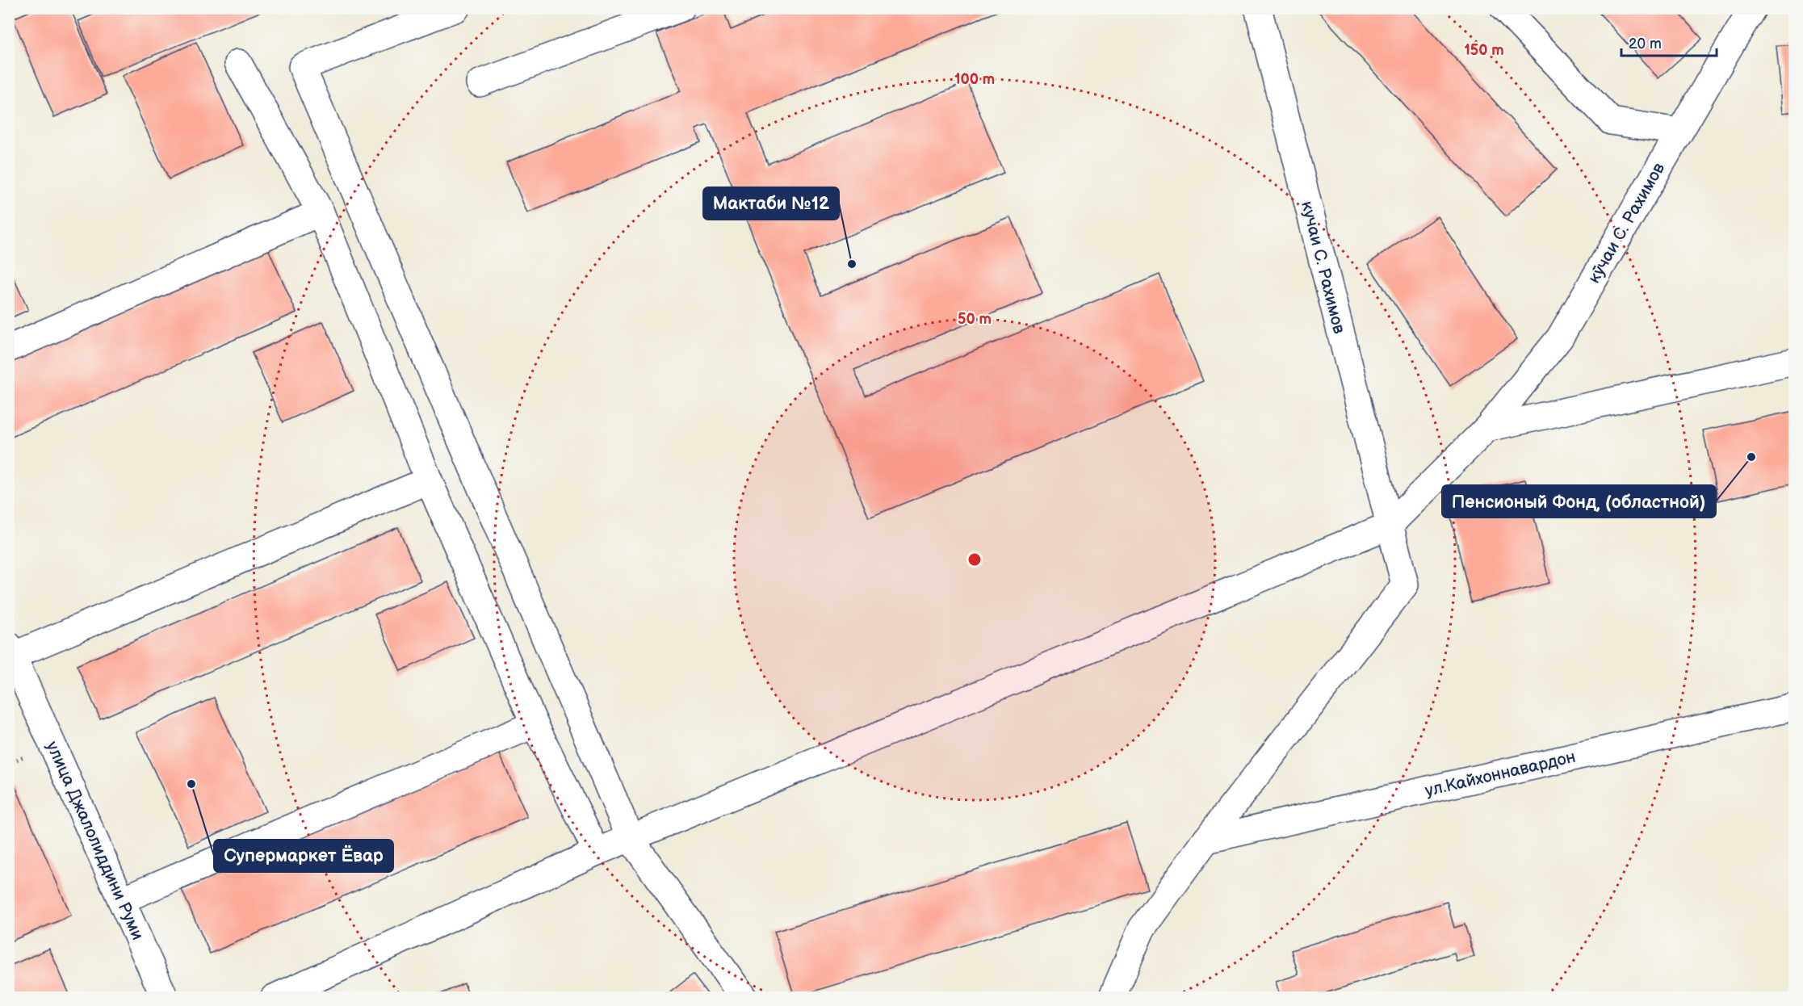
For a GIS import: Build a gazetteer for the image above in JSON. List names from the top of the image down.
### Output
{
  "streets": {
    "street": [
      "кӯчаи С. Рахимов",
      "кучаи С. Рахимов",
      "ул.Кайхоннавардон",
      "улица Джалолиддини Руми"
    ]
  },
  "crossings": [
    ["кӯчаи С. Рахимов", "кучаи С. Рахимов"],
    ["кучаи С. Рахимов", "ул.Кайхоннавардон"]
  ],
  "places": ["Мактаби №12", "Пенсионый Фонд, (областной)", "Супермаркет Ёвар"],
  "scale_bar": "20 m",
  "rings": ["150 m", "100 m", "50 m"]
}
